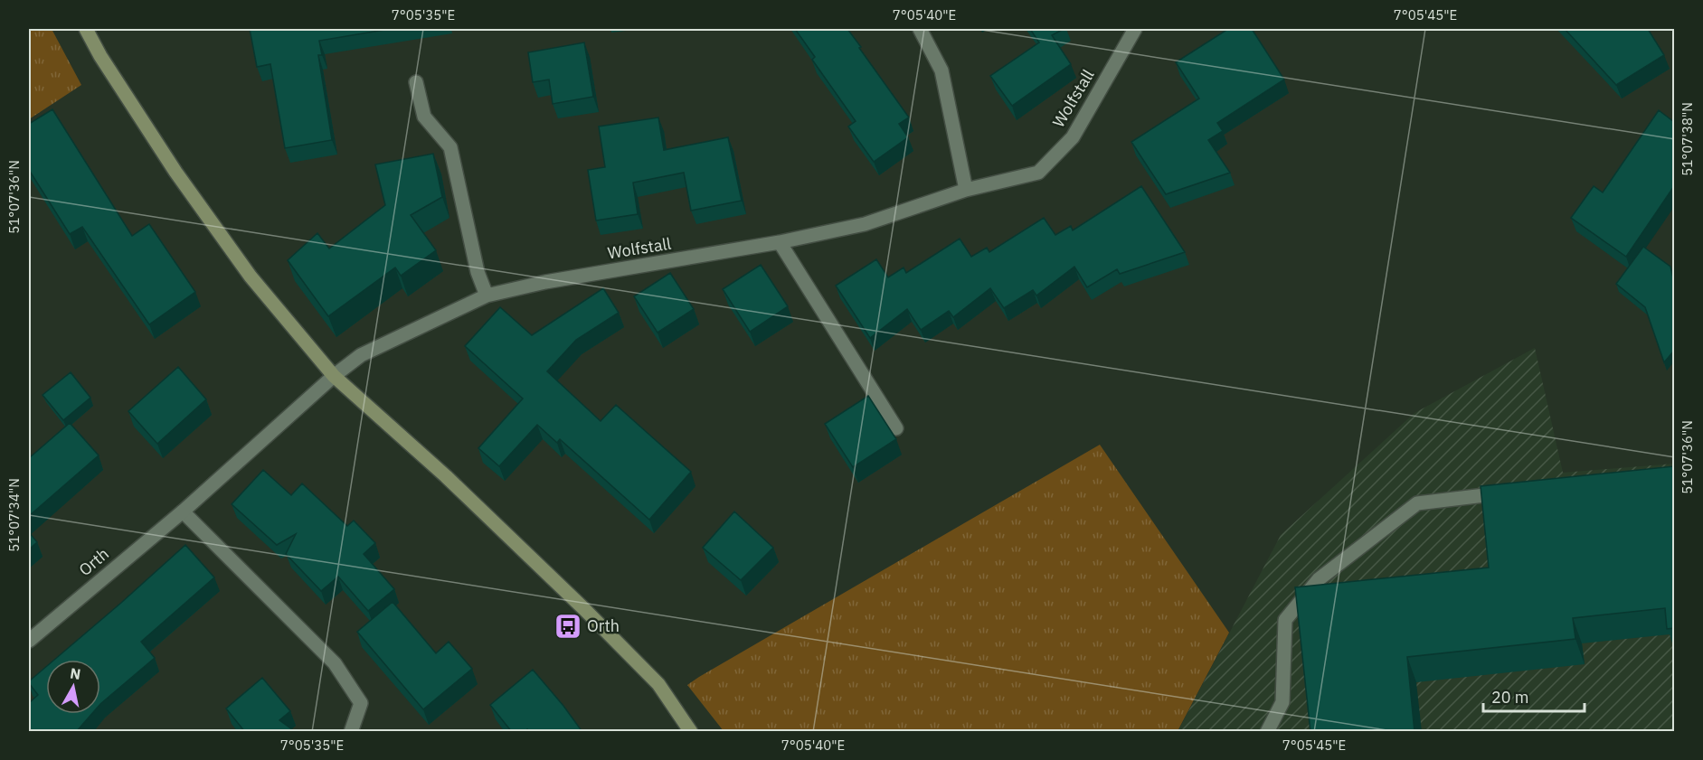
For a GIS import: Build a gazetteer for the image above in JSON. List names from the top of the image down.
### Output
{
  "streets": {
    "street": ["Wolfstall", "Orth"]
  },
  "crossings": [
    ["Wolfstall", "Orth"]
  ],
  "places": {
    "bus stop": ["Orth"]
  },
  "scale_bar": "20 m",
  "north": "top",
  "coordinates": [
    "7°05'35\"E",
    "7°05'40\"E",
    "7°05'45\"E",
    "51°07'38\"N",
    "51°07'36\"N",
    "51°07'34\"N"
  ]
}
